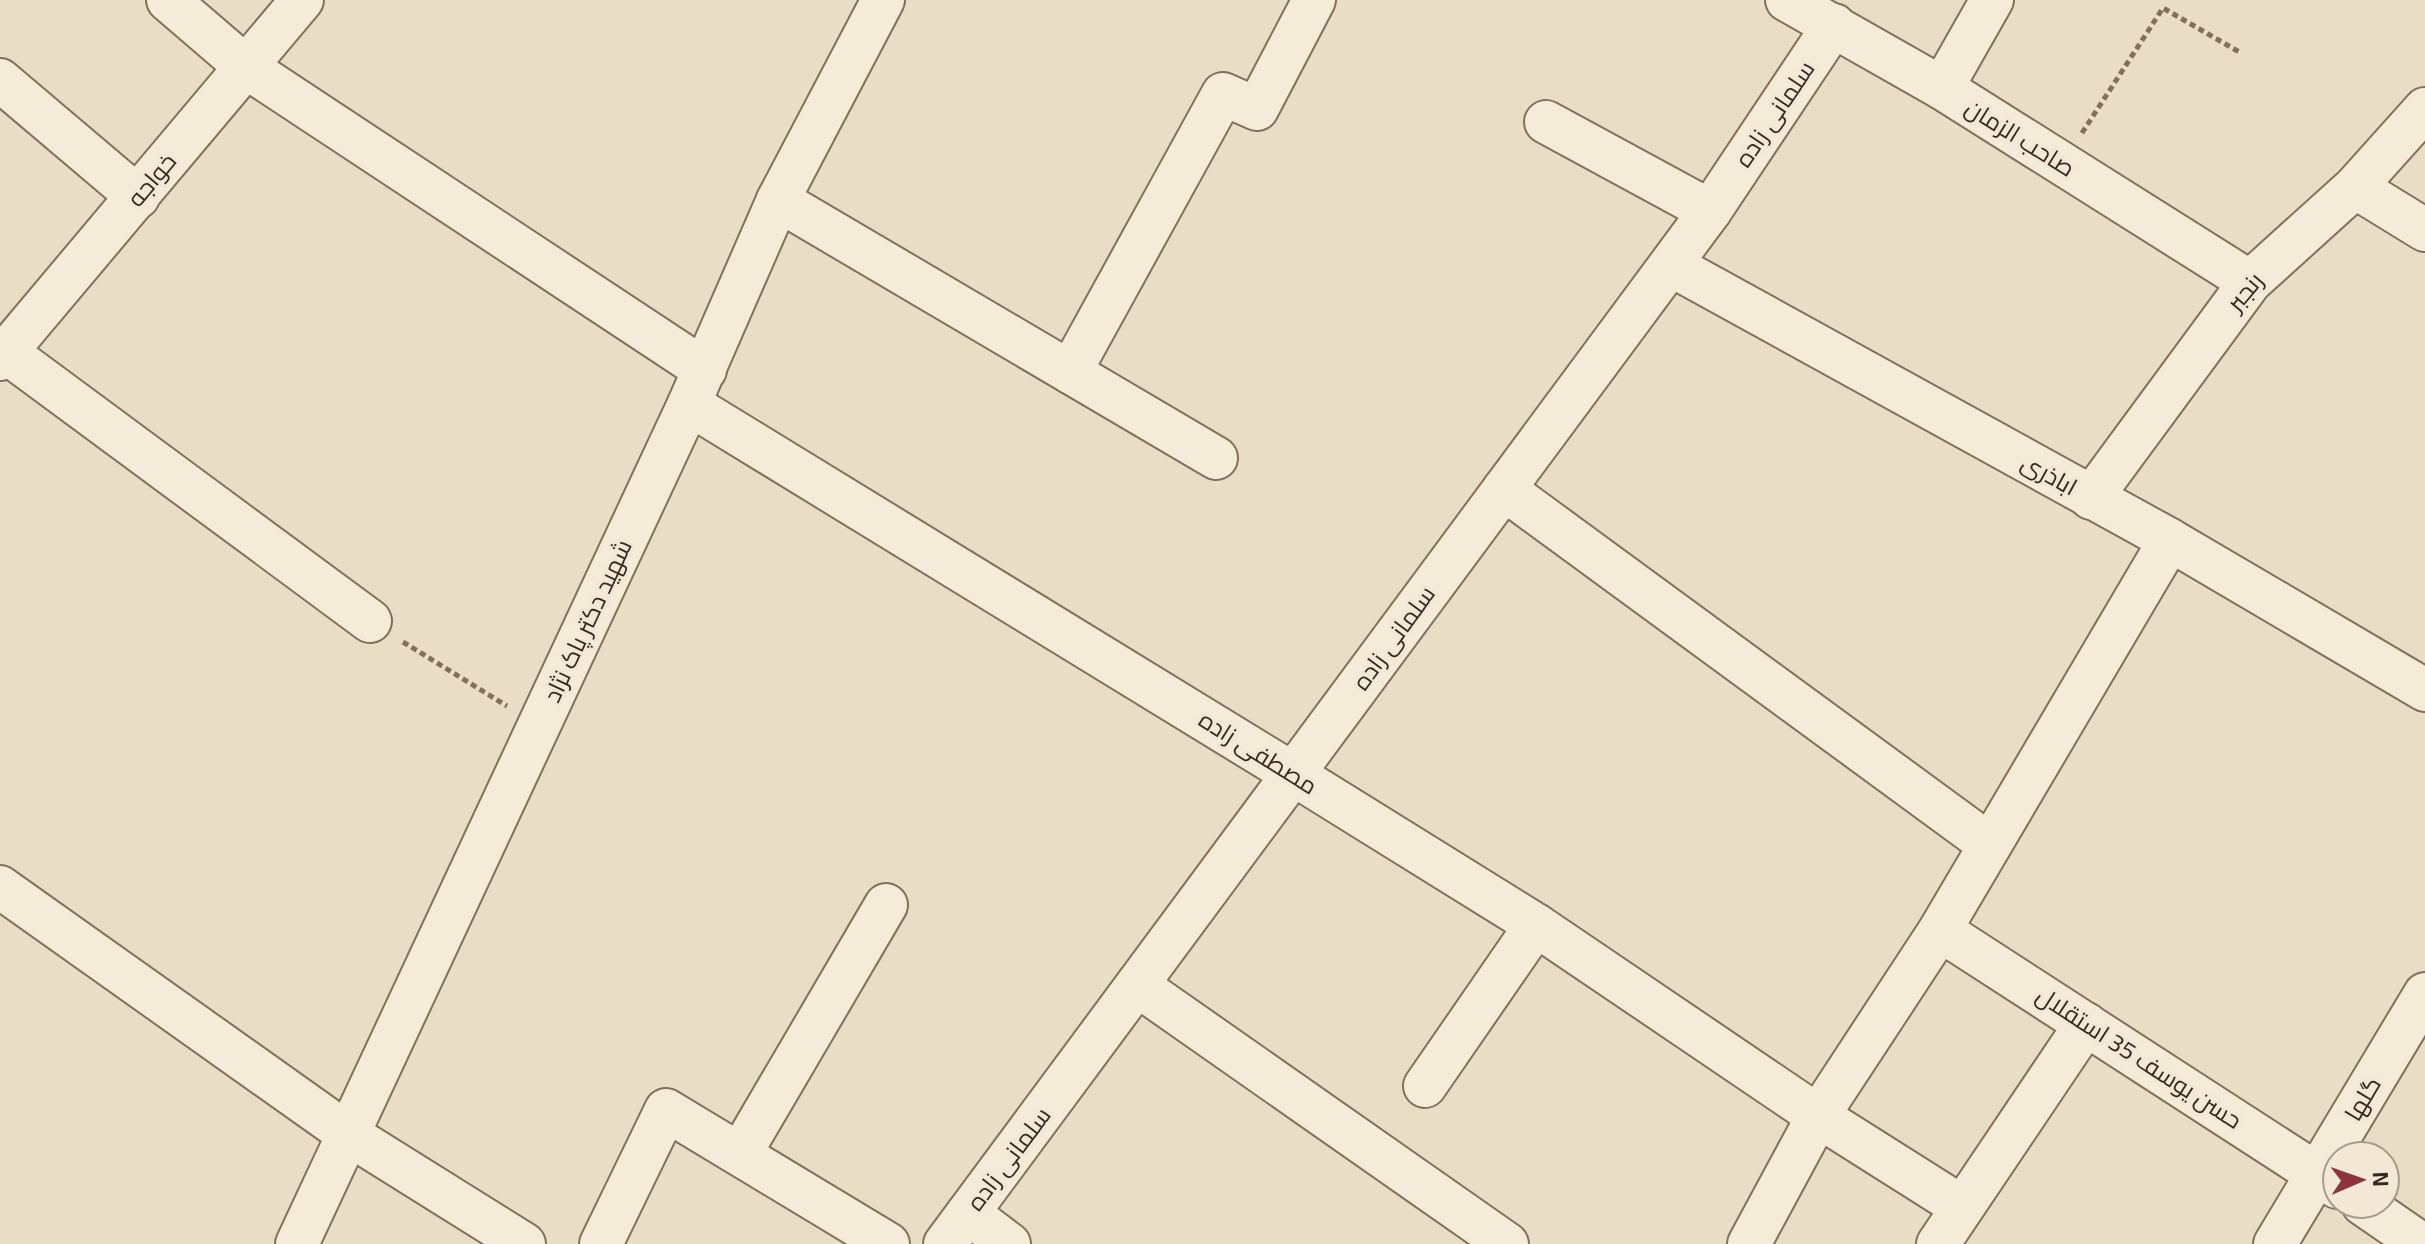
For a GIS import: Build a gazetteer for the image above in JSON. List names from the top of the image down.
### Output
{
  "streets": {
    "street": [
      "سلمانی زاده",
      "صاحب الزمان",
      "خواجه",
      "رنجبر",
      "اباذری",
      "شهید دکتر پاک نژاد",
      "مصطفی زاده",
      "حسن یوسف 35 استقلال",
      "گلها"
    ]
  },
  "crossings": [
    ["سلمانی زاده", "صاحب الزمان"],
    ["سلمانی زاده", "اباذری"],
    ["سلمانی زاده", "مصطفی زاده"],
    ["صاحب الزمان", "رنجبر"],
    ["خواجه", "مصطفی زاده"],
    ["رنجبر", "اباذری"],
    ["شهید دکتر پاک نژاد", "مصطفی زاده"]
  ],
  "north": "right"
}
